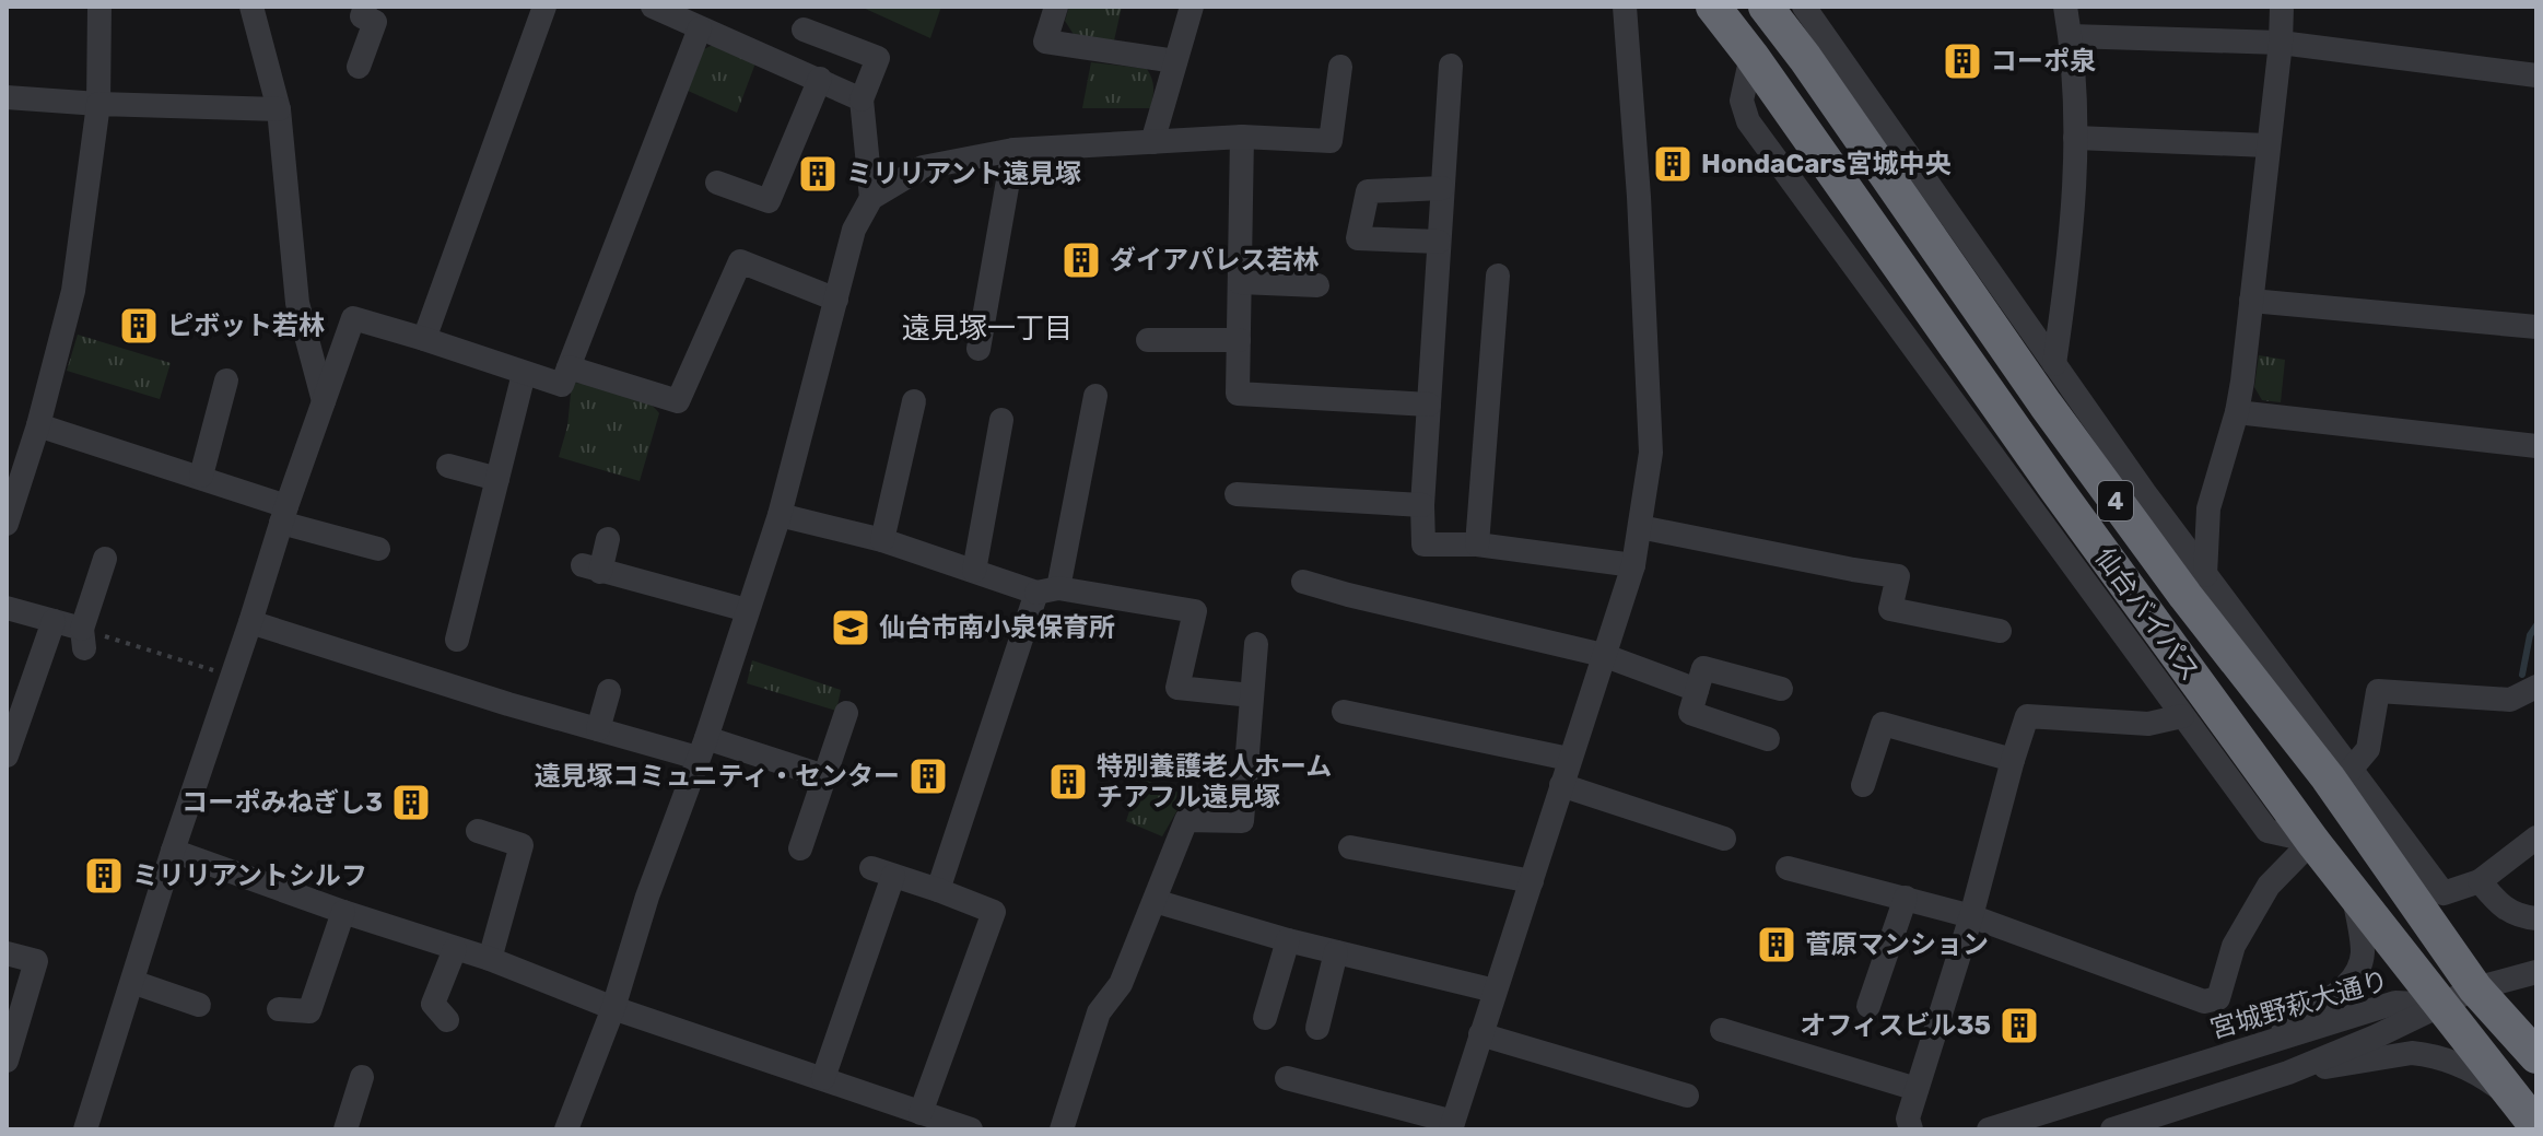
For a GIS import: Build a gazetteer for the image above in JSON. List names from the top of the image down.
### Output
{
  "streets": {
    "highway": ["4", "仙台バイパス"],
    "street": ["宮城野萩大通り"]
  },
  "crossings": [
    ["仙台バイパス", "宮城野萩大通り"]
  ],
  "districts": ["遠見塚一丁目"],
  "places": {
    "building": [
      "コーポ泉",
      "HondaCars宮城中央",
      "ミリリアント遠見塚",
      "ダイアパレス若林",
      "ピボット若林",
      "遠見塚コミュニティ・センター",
      "特別養護老人ホーム チアフル遠見塚",
      "コーポみねぎし3",
      "ミリリアントシルフ",
      "菅原マンション",
      "オフィスビル35"
    ],
    "school or university": ["仙台市南小泉保育所"]
  }
}
